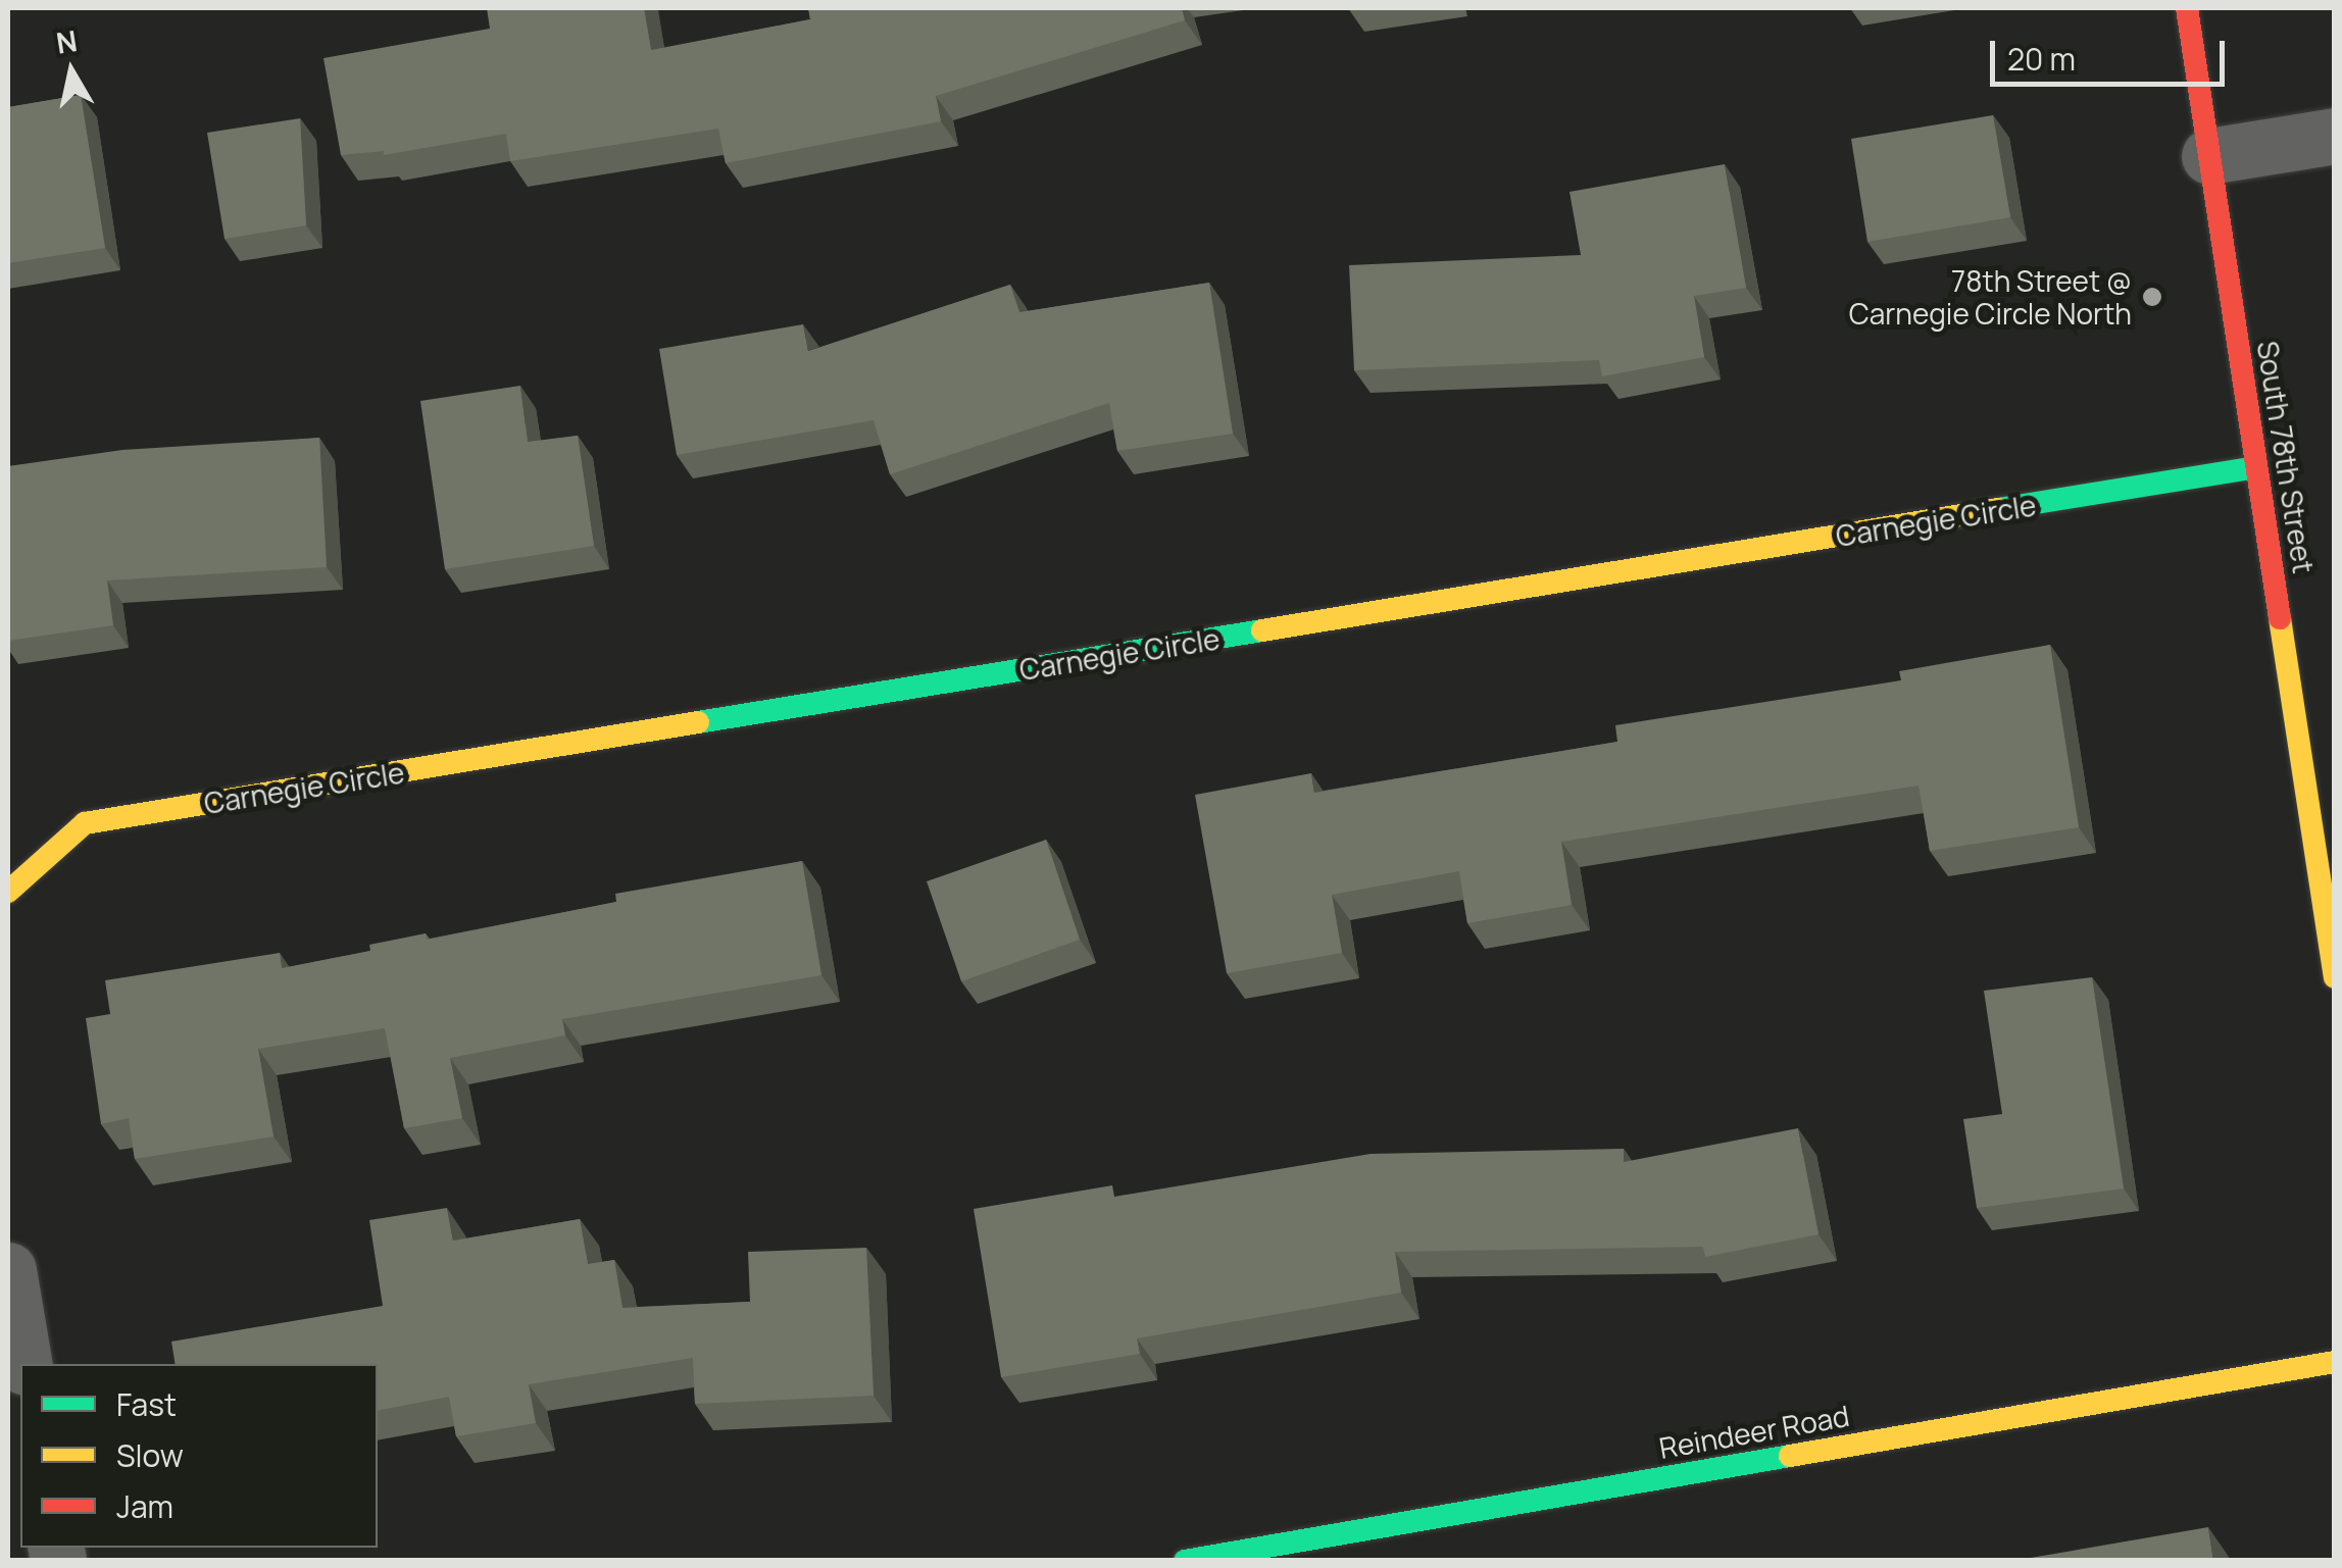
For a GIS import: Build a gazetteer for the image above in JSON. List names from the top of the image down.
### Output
{
  "streets": {
    "street": ["South 78th Street", "Carnegie Circle", "Reindeer Road"]
  },
  "crossings": [
    ["South 78th Street", "Carnegie Circle"]
  ],
  "places": ["78th Street @ Carnegie Circle North"],
  "legend": ["Fast", "Slow", "Jam"],
  "scale_bar": "20 m",
  "north": "top"
}
